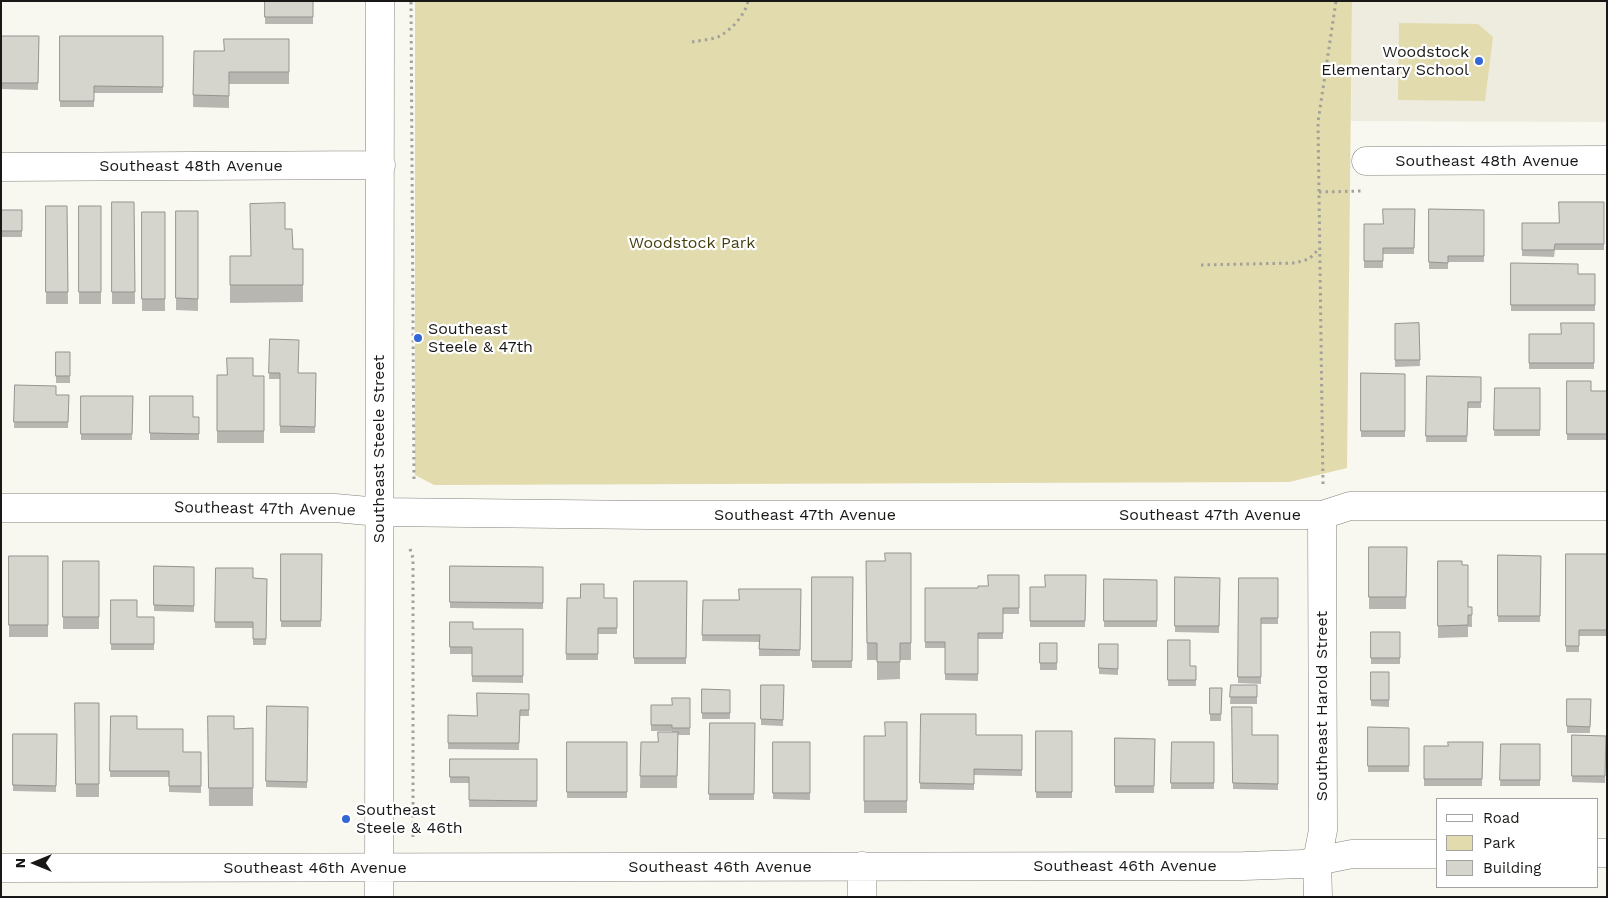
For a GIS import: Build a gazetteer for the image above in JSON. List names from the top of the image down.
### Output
{
  "streets": {
    "street": [
      "Southeast 48th Avenue",
      "Southeast Steele Street",
      "Southeast 47th Avenue",
      "Southeast Harold Street",
      "Southeast 46th Avenue"
    ]
  },
  "crossings": [
    ["Southeast 48th Avenue", "Southeast Steele Street"],
    ["Southeast Steele Street", "Southeast 47th Avenue"],
    ["Southeast Steele Street", "Southeast 46th Avenue"],
    ["Southeast 47th Avenue", "Southeast Harold Street"],
    ["Southeast Harold Street", "Southeast 46th Avenue"]
  ],
  "parks": ["Woodstock Park"],
  "places": ["Woodstock Elementary School", "Southeast Steele & 47th", "Southeast Steele & 46th"],
  "legend": ["Road", "Park", "Building"],
  "north": "left"
}
